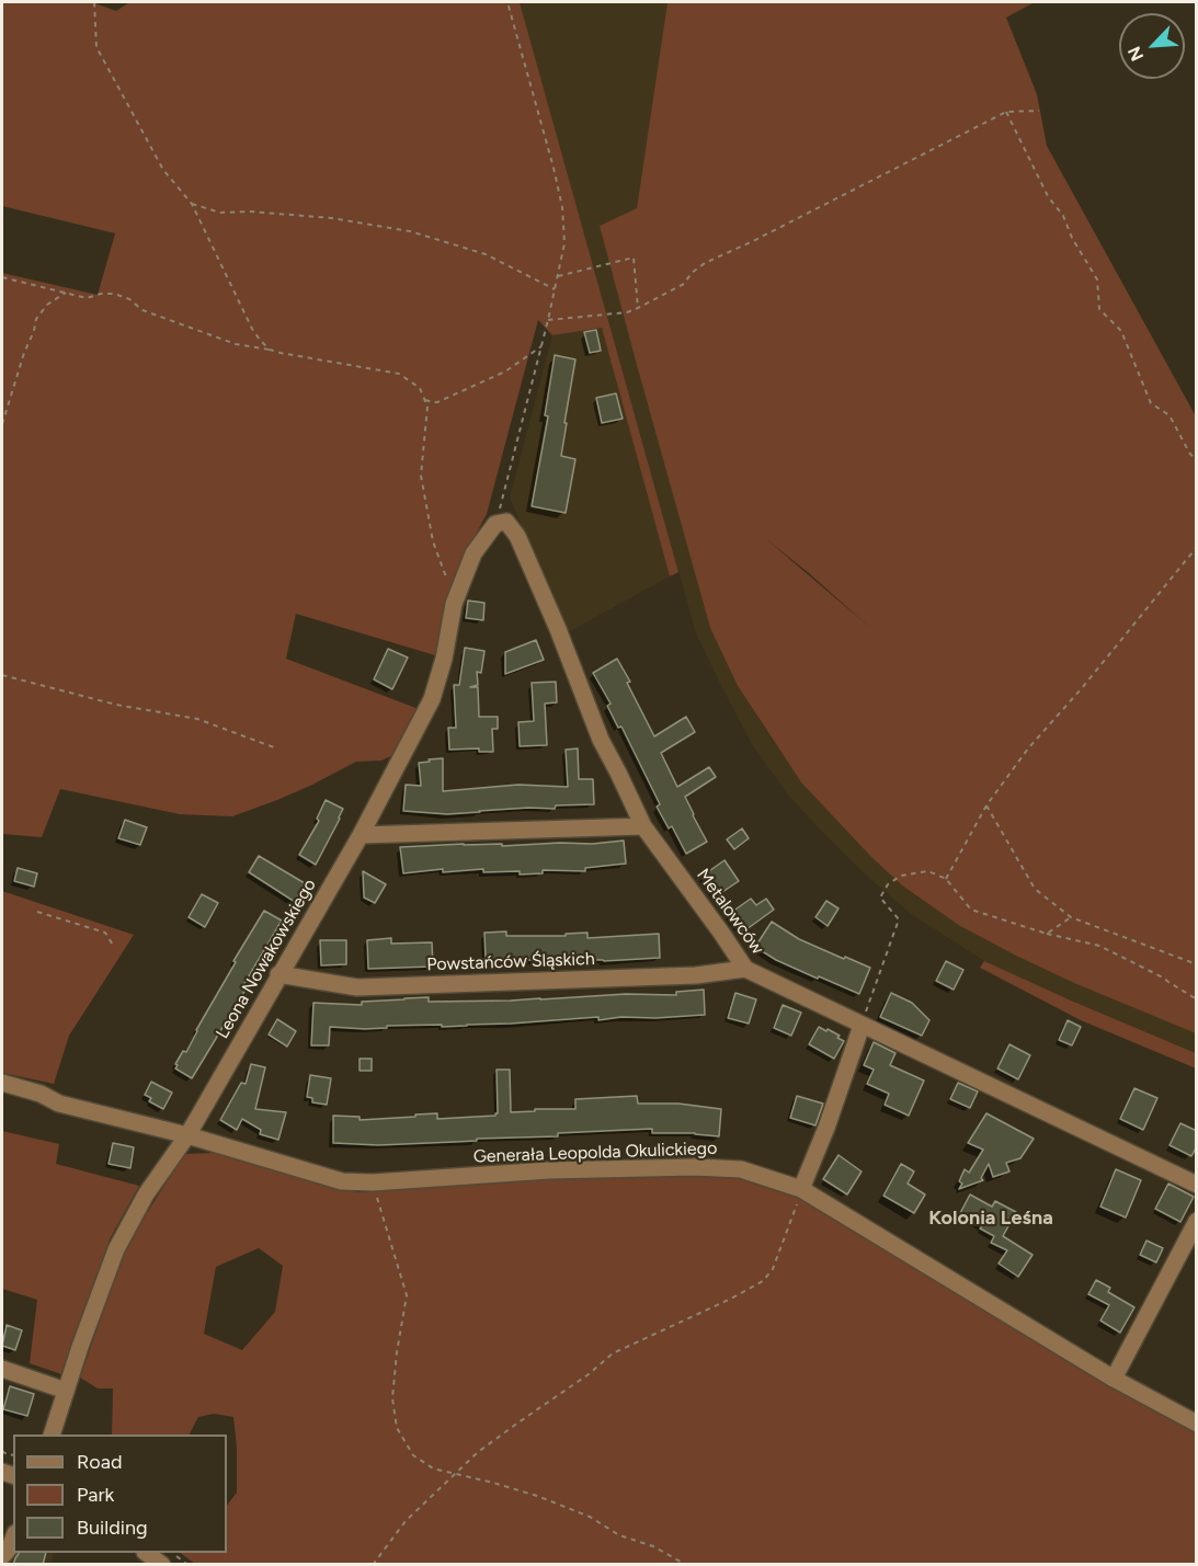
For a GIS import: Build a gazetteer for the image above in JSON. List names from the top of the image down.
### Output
{
  "streets": {
    "street": [
      "Metalowców",
      "Leona Nowakowskiego",
      "Powstańców Śląskich",
      "Generała Leopolda Okulickiego"
    ]
  },
  "crossings": [
    ["Metalowców", "Leona Nowakowskiego"],
    ["Metalowców", "Powstańców Śląskich"],
    ["Leona Nowakowskiego", "Powstańców Śląskich"],
    ["Leona Nowakowskiego", "Generała Leopolda Okulickiego"]
  ],
  "districts": ["Kolonia Leśna"],
  "legend": ["Road", "Park", "Building"],
  "north": "bottom left"
}
